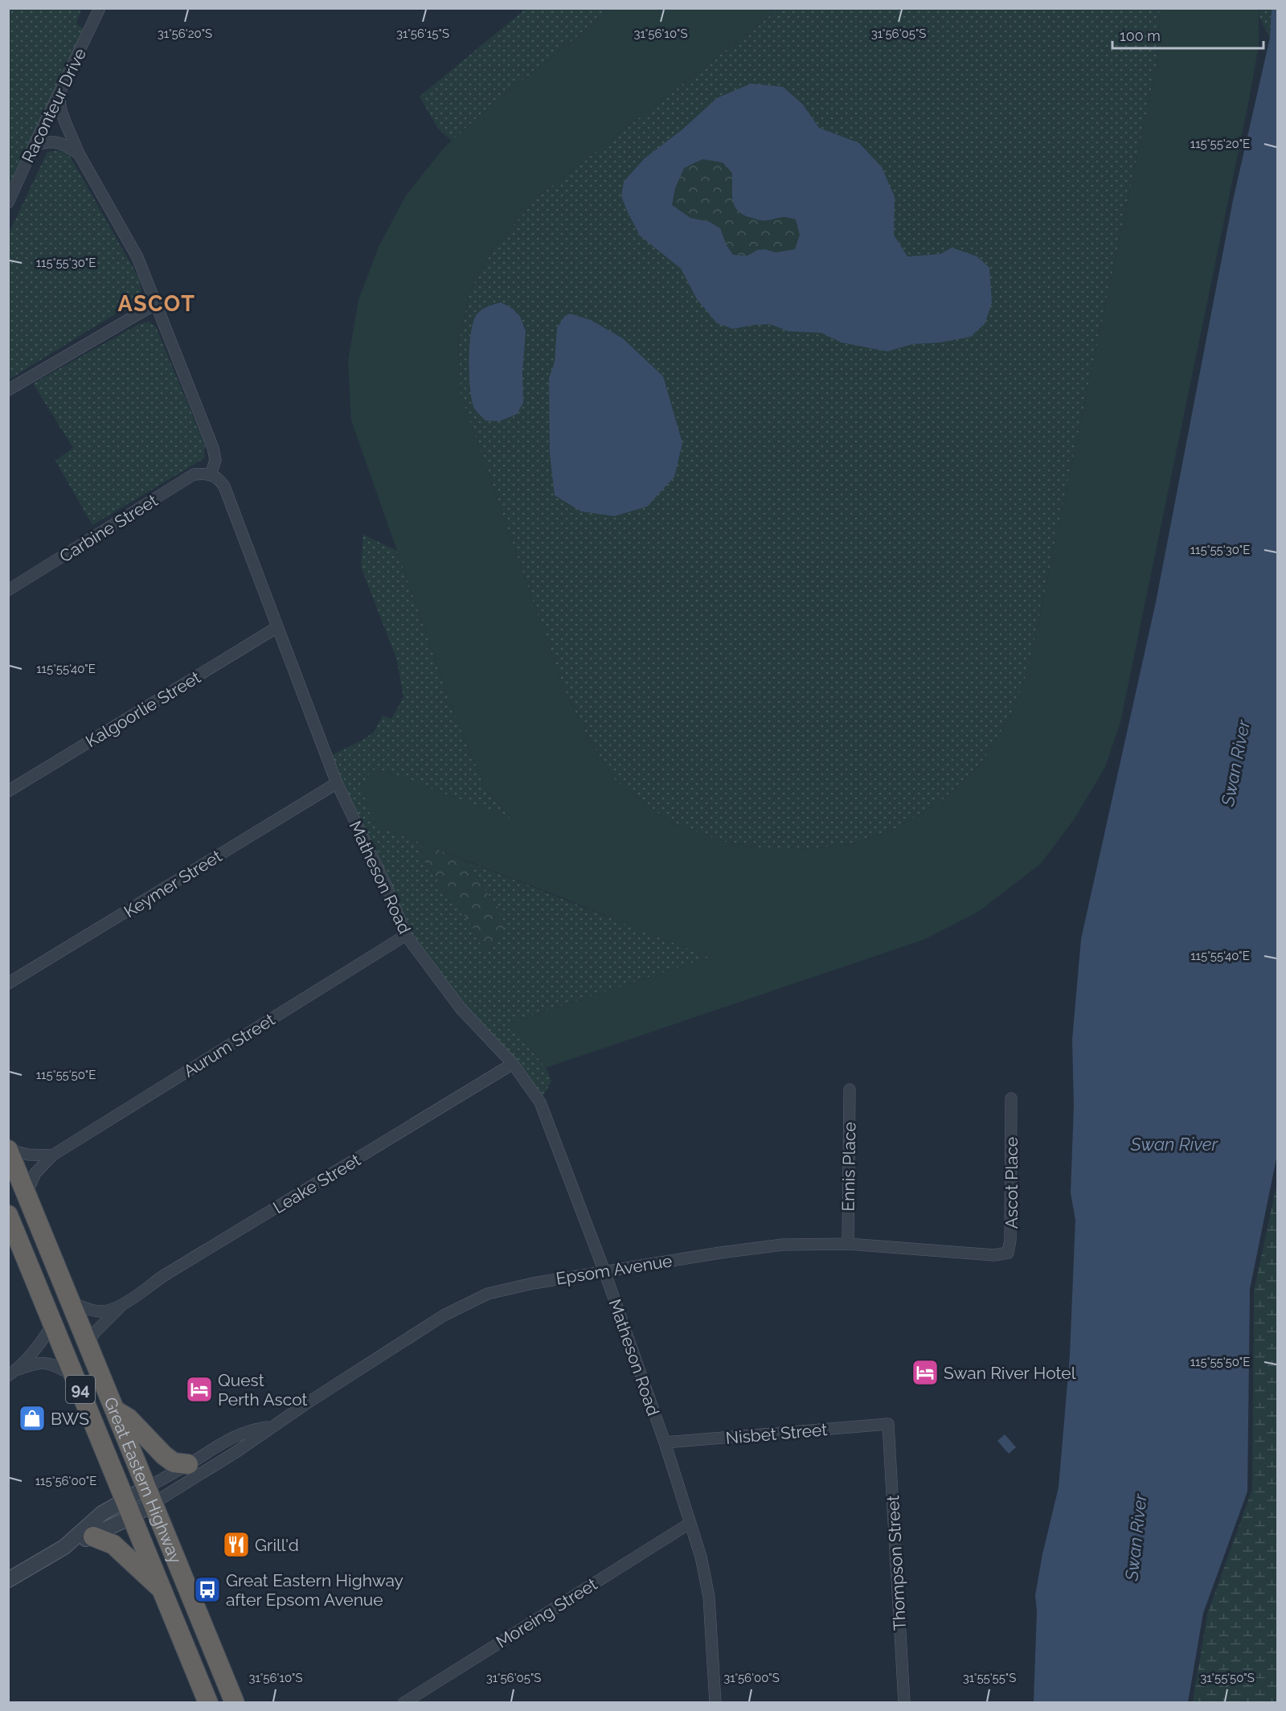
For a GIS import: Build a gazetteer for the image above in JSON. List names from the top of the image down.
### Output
{
  "streets": {
    "highway": ["94", "Great Eastern Highway"],
    "street": [
      "Raconteur Drive",
      "Carbine Street",
      "Kalgoorlie Street",
      "Matheson Road",
      "Keymer Street",
      "Aurum Street",
      "Ennis Place",
      "Ascot Place",
      "Leake Street",
      "Epsom Avenue",
      "Nisbet Street",
      "Thompson Street",
      "Moreing Street"
    ]
  },
  "crossings": [
    ["Carbine Street", "Matheson Road"],
    ["Kalgoorlie Street", "Matheson Road"],
    ["Matheson Road", "Keymer Street"],
    ["Matheson Road", "Aurum Street"],
    ["Matheson Road", "Leake Street"],
    ["Matheson Road", "Epsom Avenue"],
    ["Matheson Road", "Nisbet Street"],
    ["Matheson Road", "Moreing Street"],
    ["Aurum Street", "Great Eastern Highway"],
    ["Ennis Place", "Epsom Avenue"],
    ["Ascot Place", "Epsom Avenue"],
    ["Leake Street", "Great Eastern Highway"],
    ["Epsom Avenue", "Great Eastern Highway"],
    ["Nisbet Street", "Thompson Street"]
  ],
  "districts": ["ASCOT"],
  "water": ["Swan River"],
  "places": {
    "hotel": ["Swan River Hotel", "Quest Perth Ascot"],
    "shop": ["BWS"],
    "restaurant": ["Grill'd"],
    "bus stop": ["Great Eastern Highway after Epsom Avenue"]
  },
  "scale_bar": "100 m",
  "coordinates": [
    "31°56'20\"S",
    "31°56'15\"S",
    "31°56'10\"S",
    "31°56'05\"S",
    "115°55'20\"E",
    "115°55'30\"E",
    "115°55'40\"E",
    "115°55'50\"E",
    "115°56'00\"E",
    "31°56'00\"S",
    "31°55'55\"S",
    "31°55'50\"S"
  ]
}
